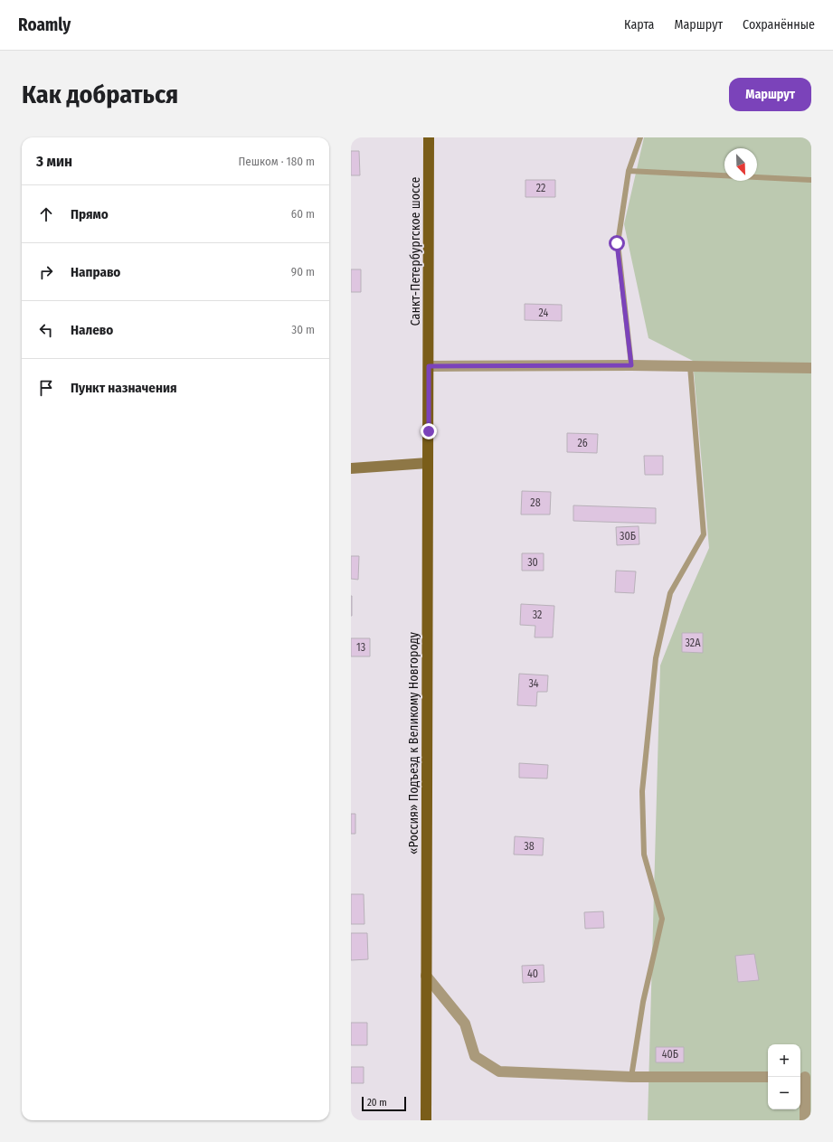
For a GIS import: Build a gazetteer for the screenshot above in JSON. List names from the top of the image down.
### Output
{
  "streets": {
    "main road": ["Санкт-Петербургское шоссе", "«Россия» Подъезд к Великому Новгороду"]
  },
  "crossings": [
    ["Санкт-Петербургское шоссе", "«Россия» Подъезд к Великому Новгороду"]
  ],
  "house_numbers": [
    "22",
    "24",
    "26",
    "28",
    "30Б",
    "30",
    "32",
    "32А",
    "13",
    "34",
    "38",
    "40",
    "40Б"
  ],
  "scale_bar": "20 m",
  "north": "bottom right",
  "page": {
    "header": "Roamly",
    "nav": ["Карта", "Маршрут", "Сохранённые"],
    "buttons": "Маршрут",
    "title": "Как добраться",
    "heading": ["3 мин", "Пешком · 180 m"],
    "list": [
      ["Прямо", "60 m"],
      ["Направо", "90 m"],
      ["Налево", "30 m"],
      "Пункт назначения"
    ],
    "map_buttons": ["+", "−"],
    "scale": "20 m"
  }
}
